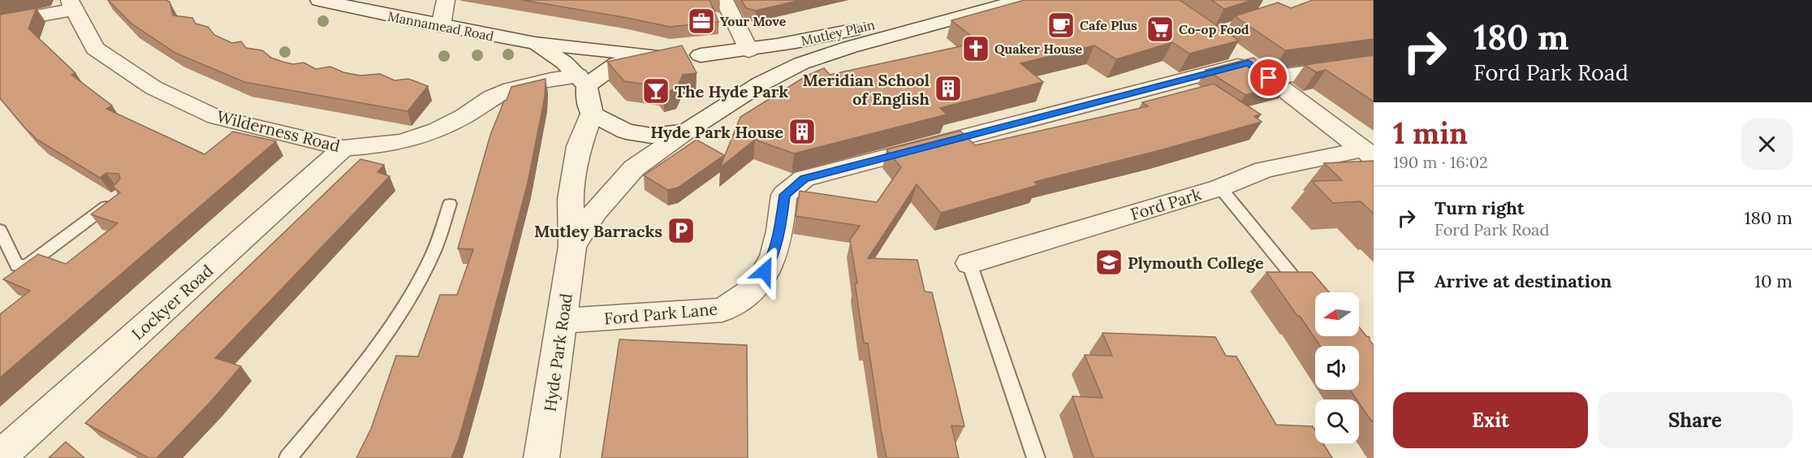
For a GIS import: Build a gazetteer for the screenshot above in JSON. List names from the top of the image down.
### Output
{
  "streets": {
    "street": [
      "Mannamead Road",
      "Mutley Plain",
      "Wilderness Road",
      "Ford Park",
      "Lockyer Road",
      "Ford Park Lane",
      "Hyde Park Road"
    ]
  },
  "crossings": [
    ["Mannamead Road", "Mutley Plain"],
    ["Mannamead Road", "Wilderness Road"],
    ["Mutley Plain", "Hyde Park Road"],
    ["Wilderness Road", "Lockyer Road"],
    ["Ford Park Lane", "Hyde Park Road"]
  ],
  "places": {
    "office": ["Your Move"],
    "cafe": ["Cafe Plus"],
    "supermarket": ["Co-op Food"],
    "church": ["Quaker House"],
    "building": ["Meridian School of English", "Hyde Park House"],
    "bar": ["The Hyde Park"],
    "parking": ["Mutley Barracks"],
    "school or university": ["Plymouth College"]
  },
  "north": "left",
  "page": {
    "turn": ["180 m", "Ford Park Road"],
    "heading": ["1 min", "190 m · 16:02"],
    "list": [
      {
        "name": "Turn right",
        "note": "Ford Park Road",
        "value": "180 m"
      },
      {
        "name": "Arrive at destination",
        "value": "10 m"
      }
    ],
    "buttons": ["Exit", "Share"]
  }
}
